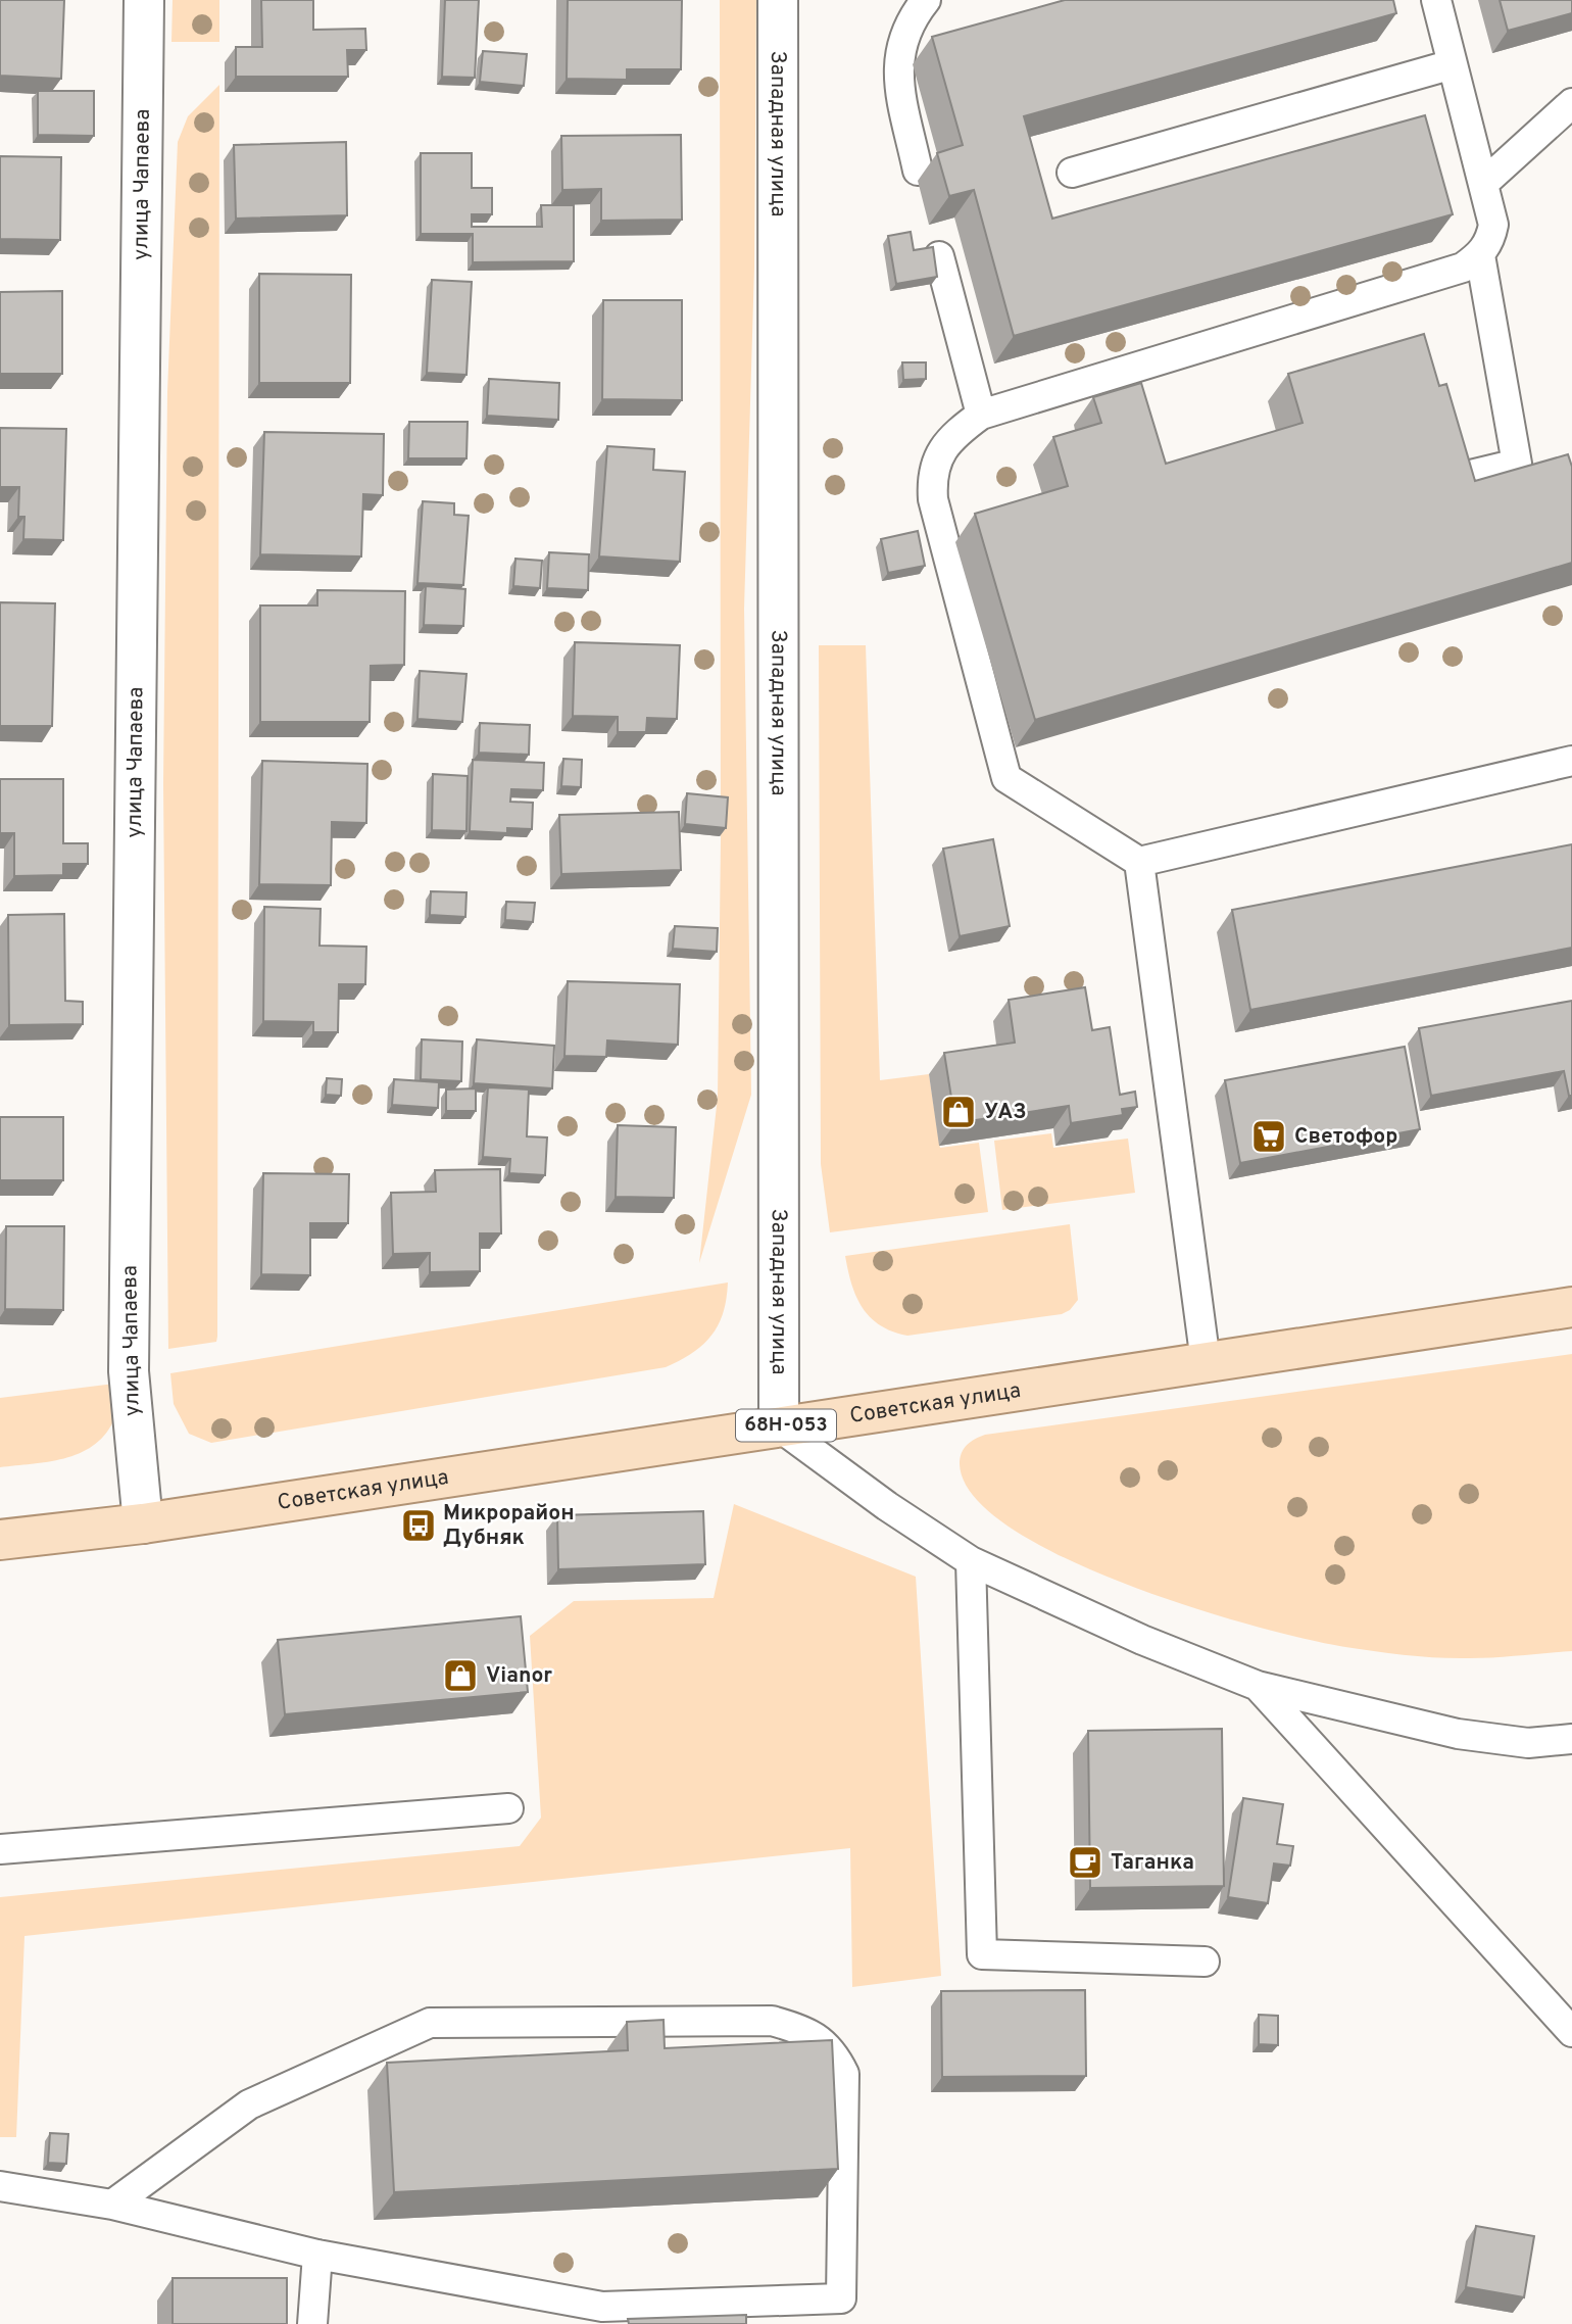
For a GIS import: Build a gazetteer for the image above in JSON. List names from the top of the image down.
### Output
{
  "streets": {
    "main road": ["Советская улица", "68Н-053"],
    "street": ["Западная улица", "улица Чапаева"]
  },
  "crossings": [
    ["Западная улица", "Советская улица"],
    ["улица Чапаева", "Советская улица"]
  ],
  "places": {
    "shop": ["УАЗ", "Vianor"],
    "supermarket": ["Светофор"],
    "bus stop": ["Микрорайон Дубняк"],
    "cafe": ["Таганка"]
  }
}
